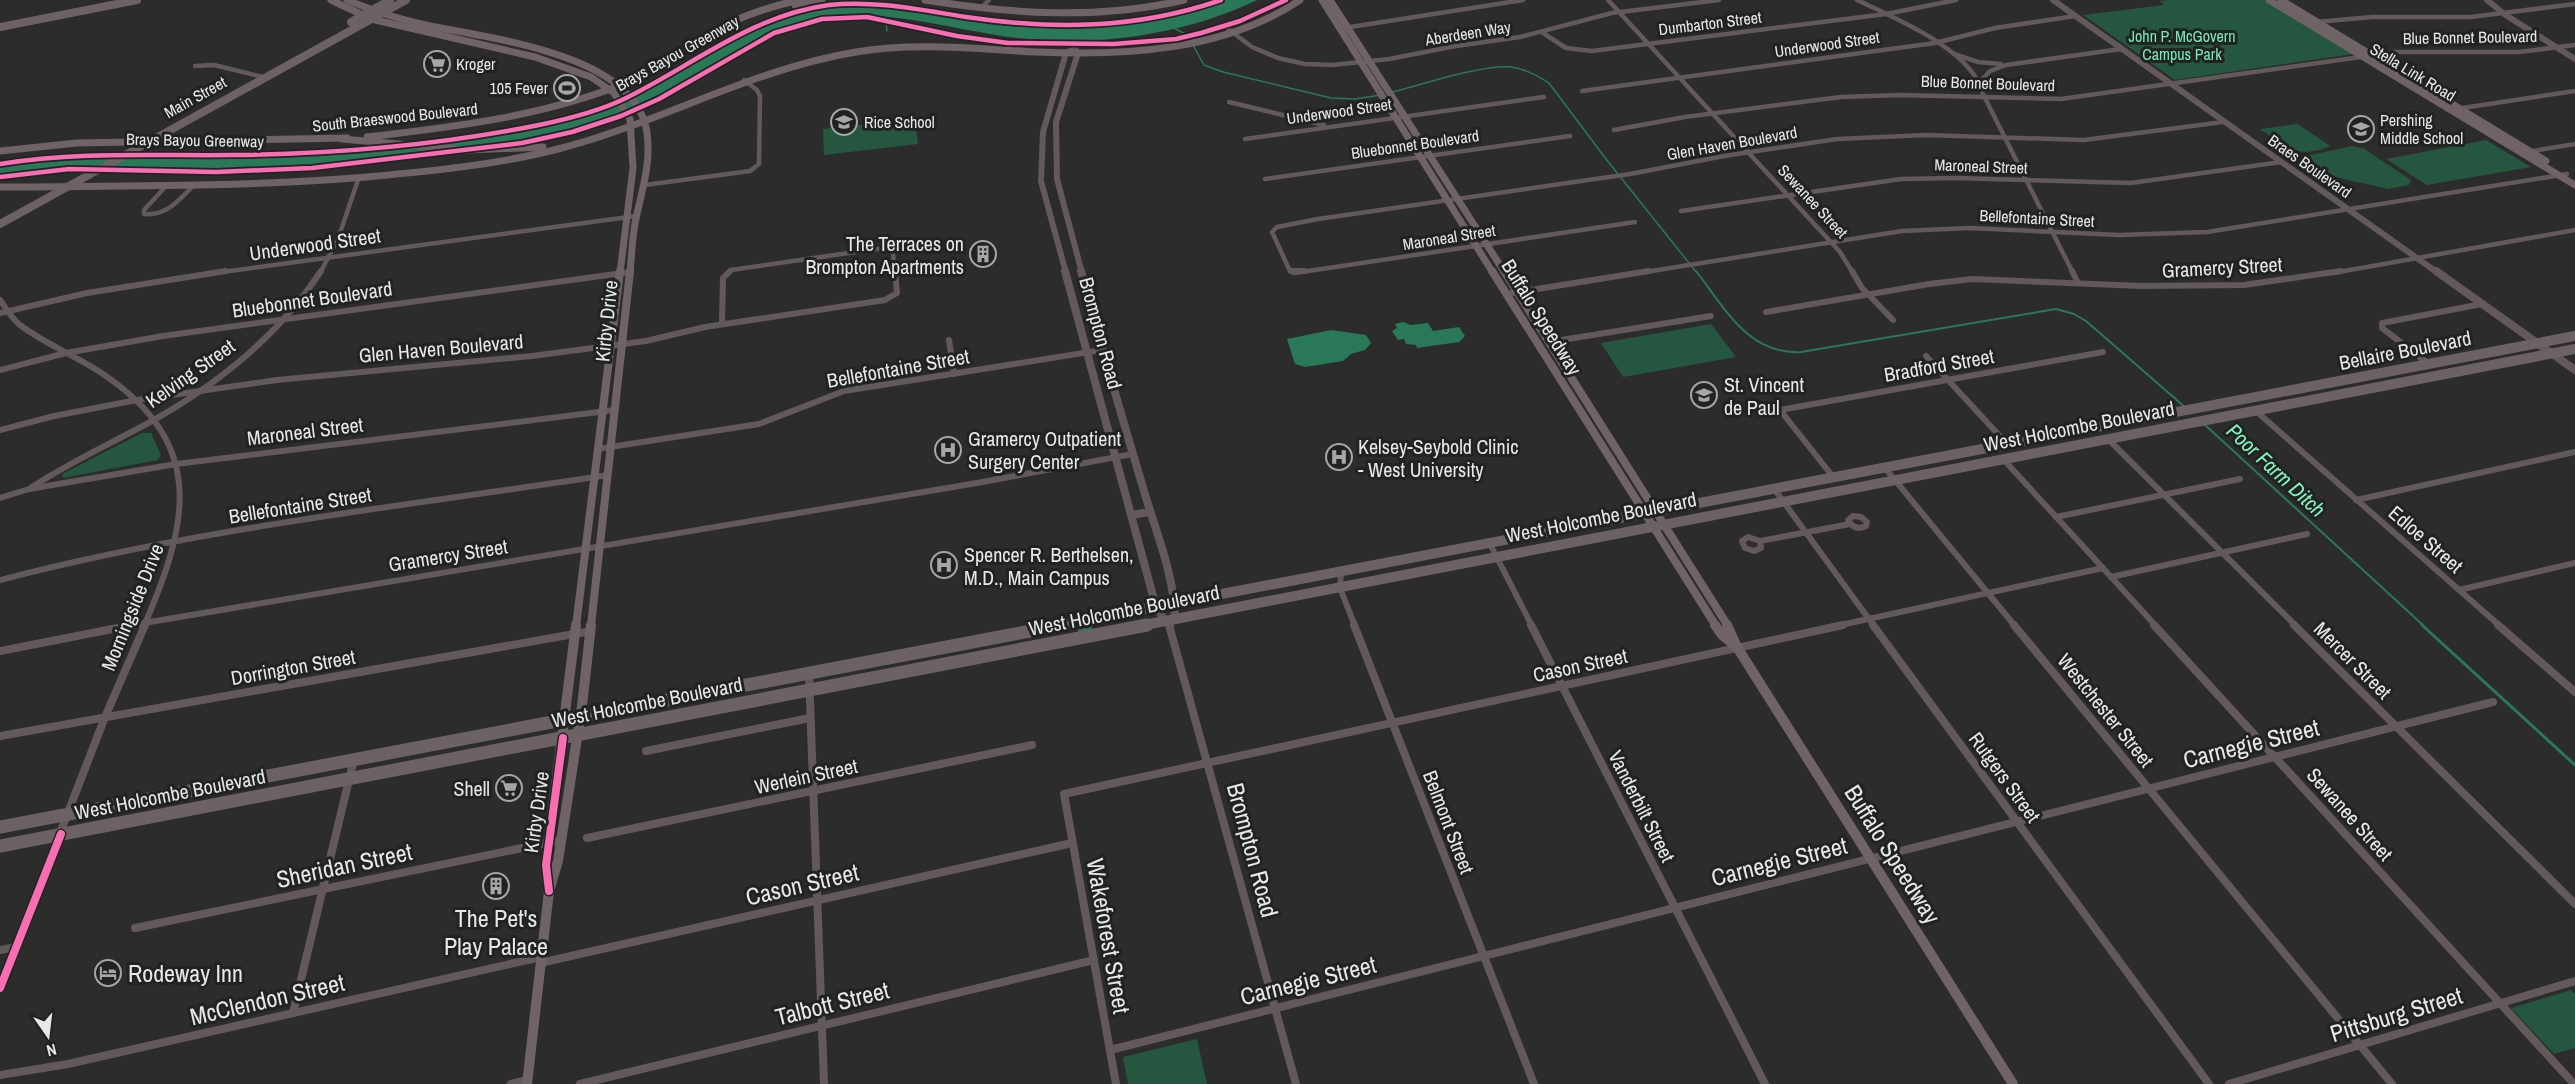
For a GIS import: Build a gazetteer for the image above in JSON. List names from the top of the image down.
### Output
{
  "streets": {
    "main road": [
      "Stella Link Road",
      "Main Street",
      "South Braeswood Boulevard",
      "Buffalo Speedway",
      "Kirby Drive",
      "Bellaire Boulevard",
      "West Holcombe Boulevard"
    ],
    "street": [
      "Dumbarton Street",
      "Aberdeen Way",
      "Blue Bonnet Boulevard",
      "Underwood Street",
      "Glen Haven Boulevard",
      "Bluebonnet Boulevard",
      "Maroneal Street",
      "Braes Boulevard",
      "Sewanee Street",
      "Bellefontaine Street",
      "Gramercy Street",
      "Brompton Road",
      "Bradford Street",
      "Kelving Street",
      "Edloe Street",
      "Morningside Drive",
      "Mercer Street",
      "Cason Street",
      "Dorrington Street",
      "Westchester Street",
      "Carnegie Street",
      "Werlein Street",
      "Rutgers Street",
      "Vanderbilt Street",
      "Belmont Street",
      "Sheridan Street",
      "Wakeforest Street",
      "McClendon Street",
      "Talbott Street",
      "Pittsburg Street"
    ],
    "cycle path": ["Brays Bayou Greenway"]
  },
  "crossings": [
    ["Dumbarton Street", "Aberdeen Way"],
    ["Dumbarton Street", "Sewanee Street"],
    ["Aberdeen Way", "Sewanee Street"],
    ["Aberdeen Way", "Buffalo Speedway"],
    ["Blue Bonnet Boulevard", "Stella Link Road"],
    ["Blue Bonnet Boulevard", "Braes Boulevard"],
    ["Blue Bonnet Boulevard", "Sewanee Street"],
    ["Underwood Street", "Braes Boulevard"],
    ["Underwood Street", "Sewanee Street"],
    ["Underwood Street", "Buffalo Speedway"],
    ["Underwood Street", "Kirby Drive"],
    ["Underwood Street", "Kelving Street"],
    ["Underwood Street", "Morningside Drive"],
    ["Stella Link Road", "Bellefontaine Street"],
    ["Main Street", "South Braeswood Boulevard"],
    ["Main Street", "Kirby Drive"],
    ["South Braeswood Boulevard", "Kirby Drive"],
    ["Glen Haven Boulevard", "Maroneal Street"],
    ["Glen Haven Boulevard", "Braes Boulevard"],
    ["Glen Haven Boulevard", "Sewanee Street"],
    ["Glen Haven Boulevard", "Buffalo Speedway"],
    ["Glen Haven Boulevard", "Kirby Drive"],
    ["Glen Haven Boulevard", "Kelving Street"],
    ["Glen Haven Boulevard", "Morningside Drive"],
    ["Bluebonnet Boulevard", "Buffalo Speedway"],
    ["Bluebonnet Boulevard", "Kirby Drive"],
    ["Bluebonnet Boulevard", "Kelving Street"],
    ["Bluebonnet Boulevard", "Morningside Drive"],
    ["Maroneal Street", "Braes Boulevard"],
    ["Maroneal Street", "Sewanee Street"],
    ["Maroneal Street", "Buffalo Speedway"],
    ["Maroneal Street", "Kirby Drive"],
    ["Maroneal Street", "Kelving Street"],
    ["Maroneal Street", "Morningside Drive"],
    ["Braes Boulevard", "Bellefontaine Street"],
    ["Braes Boulevard", "Gramercy Street"],
    ["Braes Boulevard", "Bellaire Boulevard"],
    ["Sewanee Street", "Bellefontaine Street"],
    ["Sewanee Street", "Gramercy Street"],
    ["Sewanee Street", "West Holcombe Boulevard"],
    ["Sewanee Street", "Cason Street"],
    ["Sewanee Street", "Carnegie Street"],
    ["Sewanee Street", "Pittsburg Street"],
    ["Bellefontaine Street", "Buffalo Speedway"],
    ["Bellefontaine Street", "Kirby Drive"],
    ["Bellefontaine Street", "Brompton Road"],
    ["Bellefontaine Street", "Morningside Drive"],
    ["Gramercy Street", "Kirby Drive"],
    ["Gramercy Street", "Brompton Road"],
    ["Gramercy Street", "Morningside Drive"],
    ["Buffalo Speedway", "West Holcombe Boulevard"],
    ["Buffalo Speedway", "Cason Street"],
    ["Buffalo Speedway", "Carnegie Street"],
    ["Kirby Drive", "West Holcombe Boulevard"],
    ["Kirby Drive", "Cason Street"],
    ["Kirby Drive", "Dorrington Street"],
    ["Kirby Drive", "Sheridan Street"],
    ["Kirby Drive", "McClendon Street"],
    ["Brompton Road", "West Holcombe Boulevard"],
    ["Brompton Road", "Cason Street"],
    ["Brompton Road", "Carnegie Street"],
    ["Bellaire Boulevard", "West Holcombe Boulevard"],
    ["Bellaire Boulevard", "Edloe Street"],
    ["Bradford Street", "West Holcombe Boulevard"],
    ["Kelving Street", "Morningside Drive"],
    ["West Holcombe Boulevard", "Edloe Street"],
    ["West Holcombe Boulevard", "Morningside Drive"],
    ["West Holcombe Boulevard", "Mercer Street"],
    ["West Holcombe Boulevard", "Westchester Street"],
    ["West Holcombe Boulevard", "Rutgers Street"],
    ["West Holcombe Boulevard", "Vanderbilt Street"],
    ["West Holcombe Boulevard", "Belmont Street"],
    ["Morningside Drive", "Dorrington Street"],
    ["Mercer Street", "Carnegie Street"],
    ["Cason Street", "Westchester Street"],
    ["Cason Street", "Rutgers Street"],
    ["Cason Street", "Vanderbilt Street"],
    ["Cason Street", "Belmont Street"],
    ["Cason Street", "Wakeforest Street"],
    ["Cason Street", "McClendon Street"],
    ["Westchester Street", "Carnegie Street"],
    ["Westchester Street", "Pittsburg Street"],
    ["Carnegie Street", "Rutgers Street"],
    ["Carnegie Street", "Vanderbilt Street"],
    ["Carnegie Street", "Belmont Street"],
    ["Carnegie Street", "Wakeforest Street"],
    ["Wakeforest Street", "Talbott Street"]
  ],
  "water": ["Poor Farm Ditch"],
  "parks": ["John P. McGovern Campus Park"],
  "places": {
    "supermarket": ["Kroger", "Shell"],
    "sports": ["105 Fever"],
    "school or university": ["Rice School", "Pershing Middle School", "St. Vincent de Paul"],
    "building": ["The Terraces on Brompton Apartments", "The Pet's Play Palace"],
    "hospital": ["Gramercy Outpatient Surgery Center", "Kelsey-Seybold Clinic - West University", "Spencer R. Berthelsen, M.D., Main Campus"],
    "hotel": ["Rodeway Inn"]
  },
  "north": "bottom"
}
